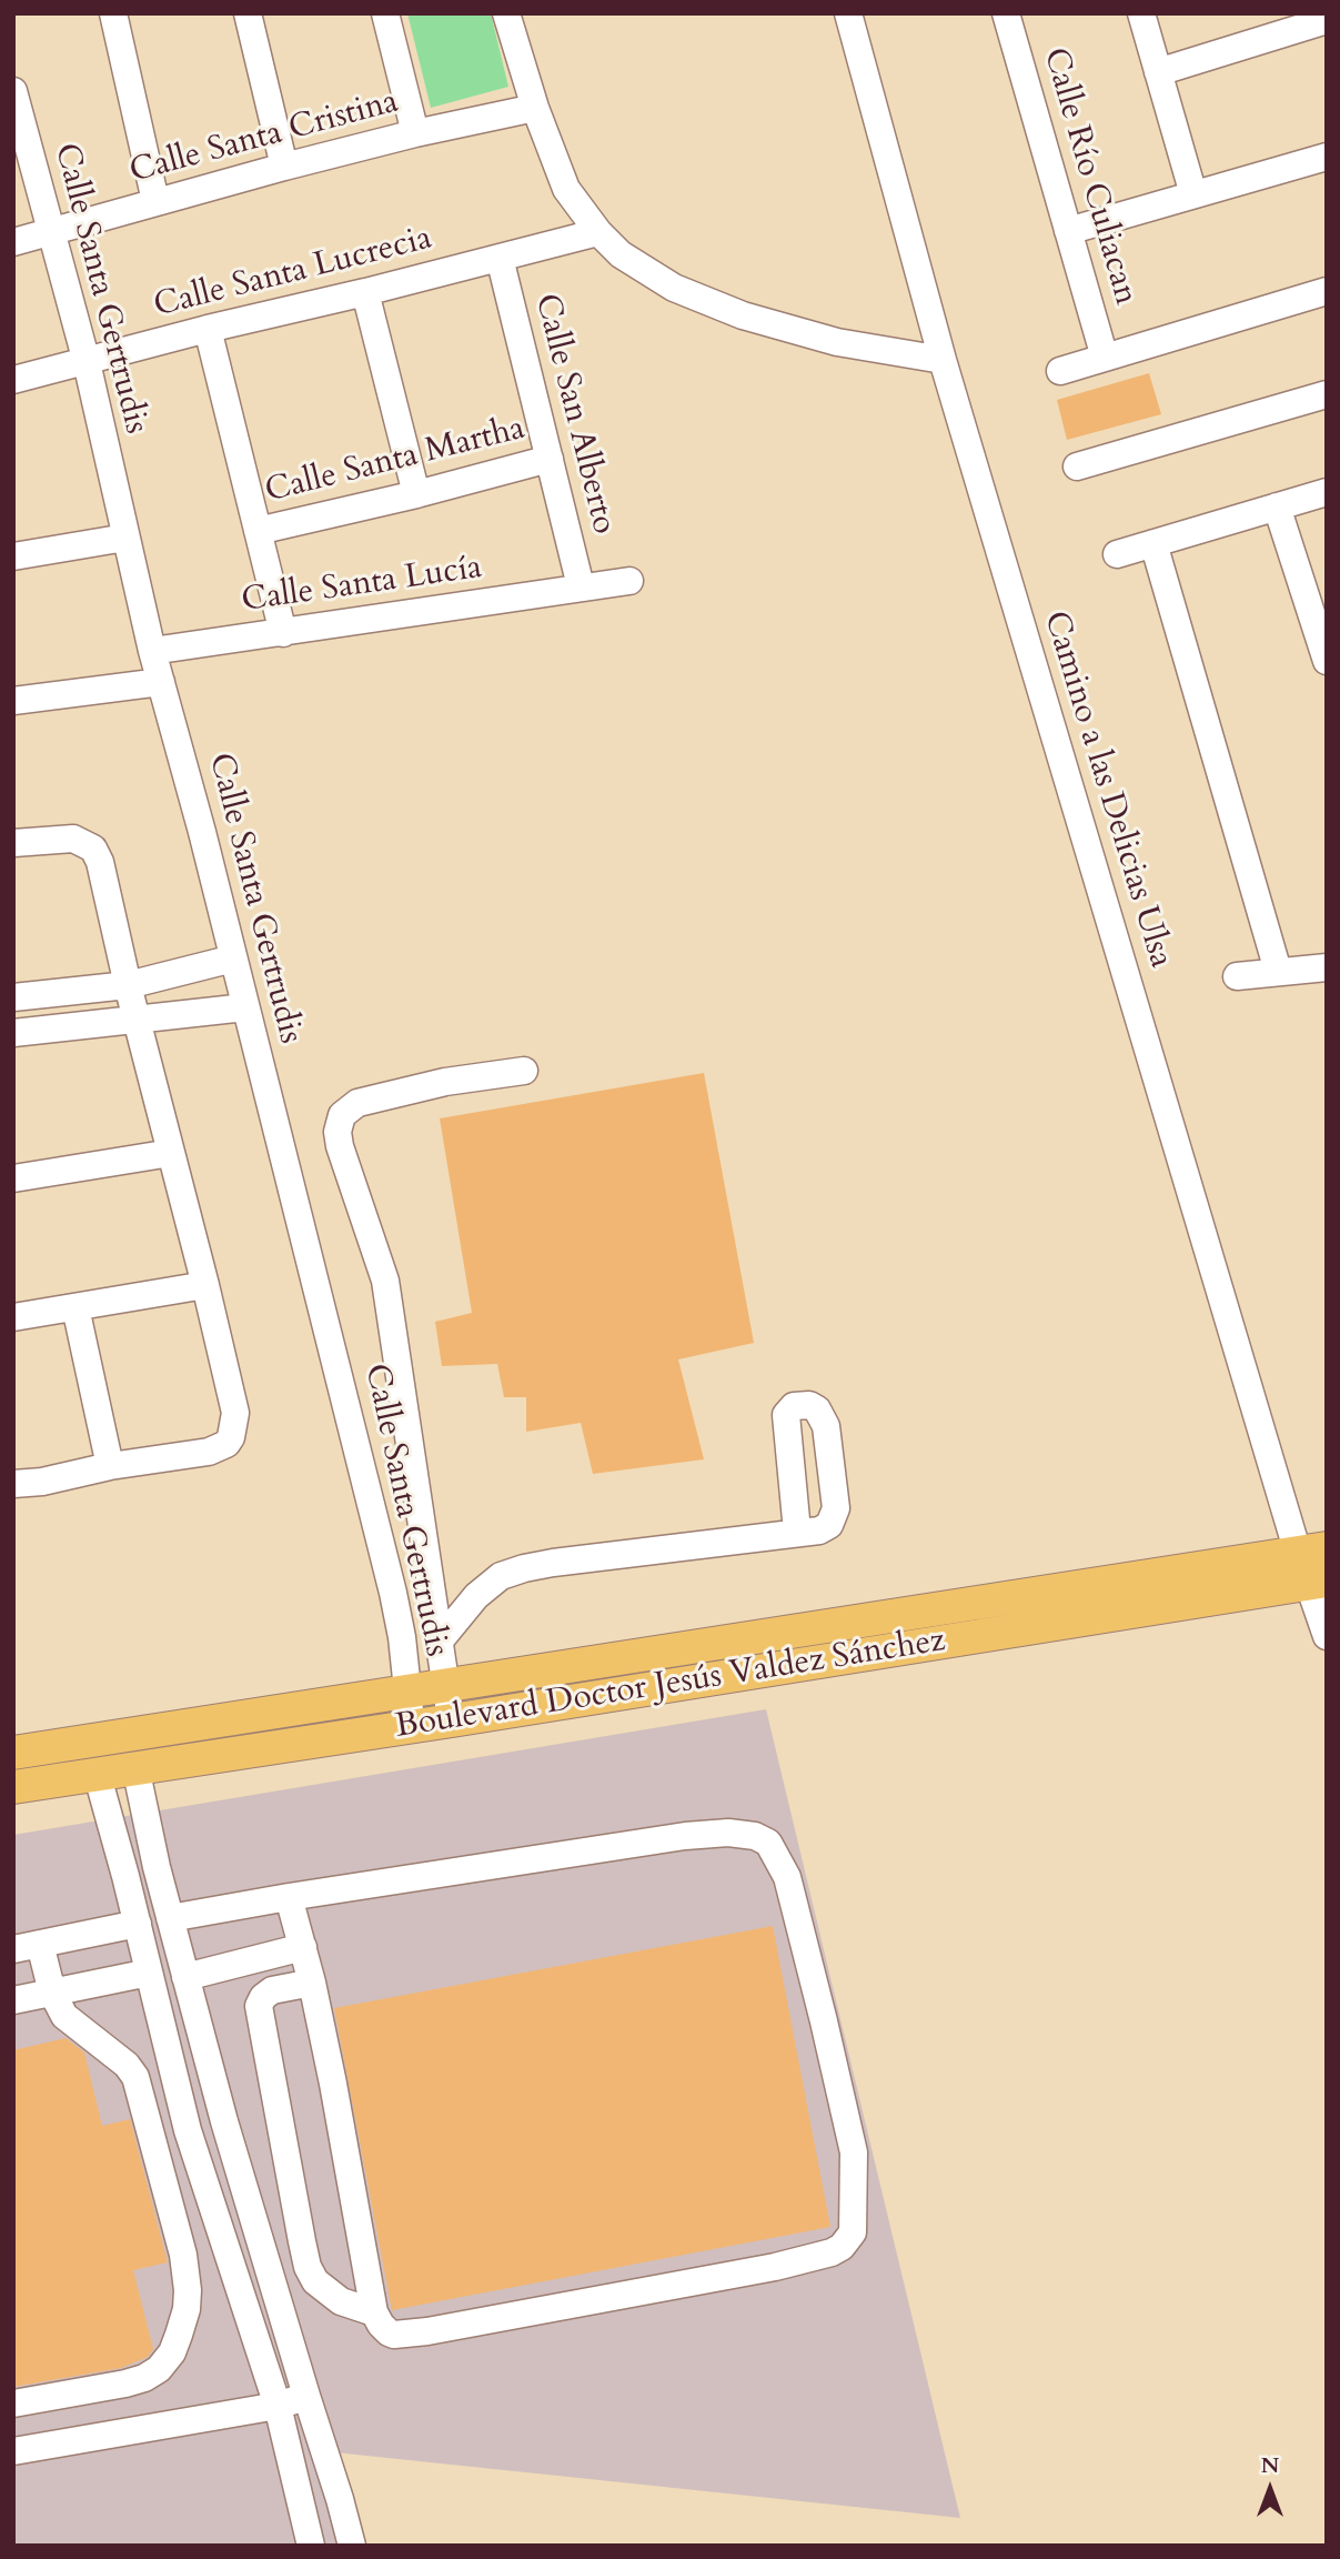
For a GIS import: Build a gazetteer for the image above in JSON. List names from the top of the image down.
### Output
{
  "streets": {
    "main road": ["Boulevard Doctor Jesús Valdez Sánchez"],
    "street": [
      "Calle Santa Cristina",
      "Calle Río Culiacan",
      "Calle Santa Lucrecia",
      "Calle Santa Gertrudis",
      "Calle San Alberto",
      "Calle Santa Martha",
      "Calle Santa Lucía",
      "Camino a las Delicias Ulsa"
    ]
  },
  "crossings": [
    ["Calle Santa Cristina", "Calle Santa Gertrudis"],
    ["Calle Santa Lucrecia", "Calle Santa Gertrudis"],
    ["Calle Santa Lucrecia", "Calle San Alberto"],
    ["Calle Santa Gertrudis", "Calle Santa Lucía"],
    ["Calle Santa Gertrudis", "Boulevard Doctor Jesús Valdez Sánchez"],
    ["Calle San Alberto", "Calle Santa Martha"],
    ["Calle San Alberto", "Calle Santa Lucía"],
    ["Camino a las Delicias Ulsa", "Boulevard Doctor Jesús Valdez Sánchez"]
  ],
  "north": "top"
}
